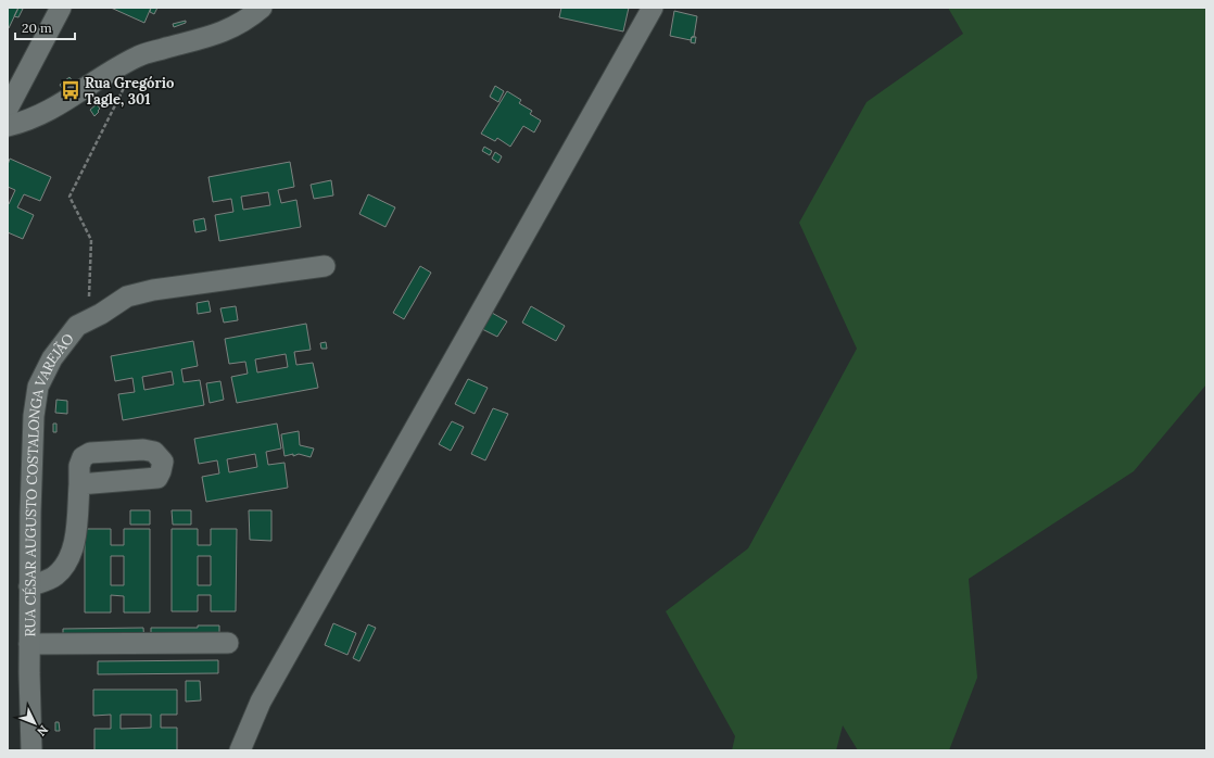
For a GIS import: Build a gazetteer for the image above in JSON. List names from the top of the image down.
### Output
{
  "streets": {
    "street": ["RUA CÉSAR AUGUSTO COSTALONGA VAREJÃO"]
  },
  "places": {
    "bus stop": ["Rua Gregório Tagle, 301"]
  },
  "scale_bar": "20 m",
  "north": "bottom right"
}
